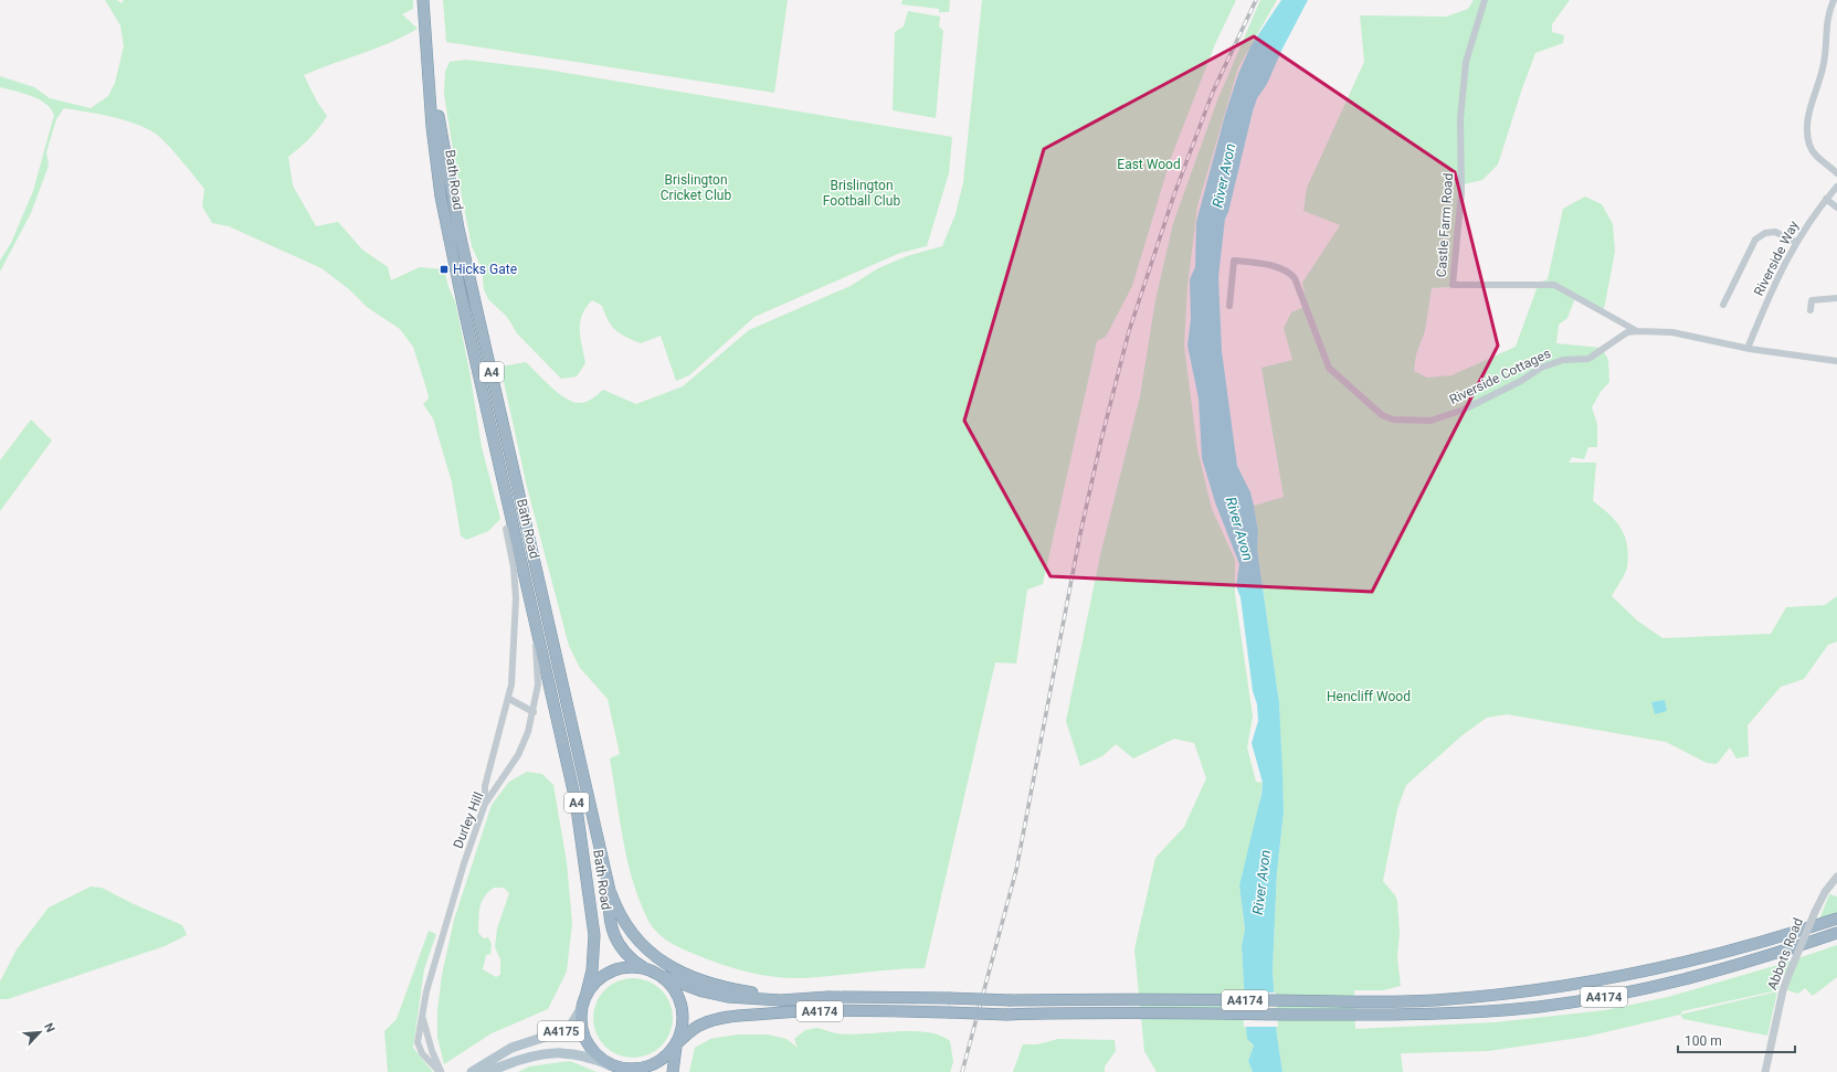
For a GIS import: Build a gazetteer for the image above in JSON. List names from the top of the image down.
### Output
{
  "streets": {
    "highway": ["Bath Road", "A4", "A4174"],
    "main road": ["A4175"],
    "street": [
      "Castle Farm Road",
      "Riverside Way",
      "Riverside Cottages",
      "Durley Hill",
      "Abbots Road"
    ]
  },
  "crossings": [
    ["Bath Road", "Durley Hill"],
    ["Bath Road", "A4174"],
    ["Bath Road", "A4175"],
    ["Castle Farm Road", "Riverside Way"],
    ["Castle Farm Road", "Riverside Cottages"],
    ["A4174", "A4175"]
  ],
  "water": ["River Avon"],
  "parks": [
    "East Wood",
    "Brislington Cricket Club",
    "Brislington Football Club",
    "Hencliff Wood"
  ],
  "places": {
    "transit": ["Hicks Gate"]
  },
  "scale_bar": "100 m",
  "north": "top right"
}
